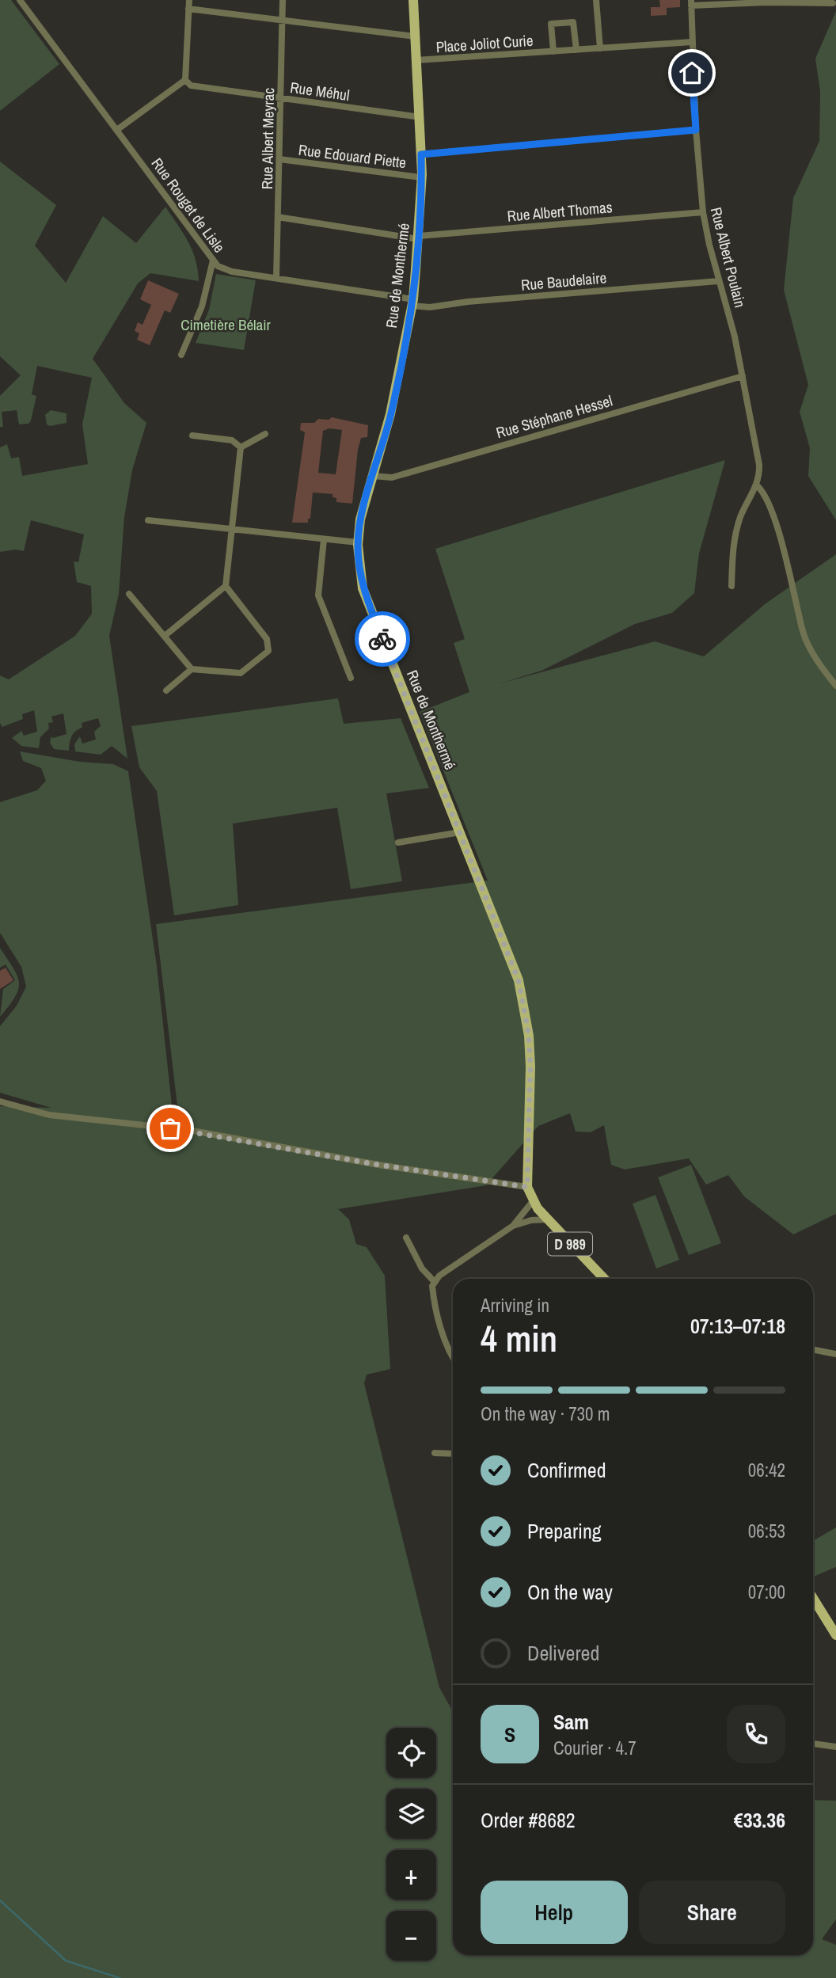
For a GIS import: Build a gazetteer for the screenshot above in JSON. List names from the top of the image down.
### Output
{
  "streets": {
    "main road": ["Rue de Monthermé", "D 989"],
    "street": [
      "Place Joliot Curie",
      "Rue Méhul",
      "Rue Albert Meyrac",
      "Rue Edouard Piette",
      "Rue Rouget de Lisle",
      "Rue Albert Thomas",
      "Rue Albert Poulain",
      "Rue Baudelaire",
      "Rue Stéphane Hessel"
    ]
  },
  "crossings": [
    ["Place Joliot Curie", "Rue Albert Poulain"],
    ["Place Joliot Curie", "Rue de Monthermé"],
    ["Rue Méhul", "Rue Albert Meyrac"],
    ["Rue Méhul", "Rue de Monthermé"],
    ["Rue Albert Meyrac", "Rue Edouard Piette"],
    ["Rue Albert Meyrac", "Rue Rouget de Lisle"],
    ["Rue Albert Meyrac", "Rue Albert Thomas"],
    ["Rue Edouard Piette", "Rue de Monthermé"],
    ["Rue Rouget de Lisle", "Rue de Monthermé"],
    ["Rue Rouget de Lisle", "Rue Baudelaire"],
    ["Rue Albert Thomas", "Rue Albert Poulain"],
    ["Rue Albert Thomas", "Rue de Monthermé"],
    ["Rue Albert Poulain", "Rue Baudelaire"],
    ["Rue Albert Poulain", "Rue Stéphane Hessel"],
    ["Rue de Monthermé", "Rue Baudelaire"],
    ["Rue de Monthermé", "Rue Stéphane Hessel"]
  ],
  "parks": ["Cimetière Bélair"],
  "page": {
    "heading": ["4 min", "Arriving in", "07:13–07:18"],
    "panel": [
      "Sam",
      "Courier · 4.7",
      "Order #8682",
      "€33.36"
    ],
    "bar": "On the way · 730 m",
    "list": [
      ["Confirmed", "06:42"],
      ["Preparing", "06:53"],
      ["On the way", "07:00"],
      "Delivered"
    ],
    "round": "S",
    "map_buttons": ["+", "−"],
    "buttons": ["Help", "Share"]
  }
}
